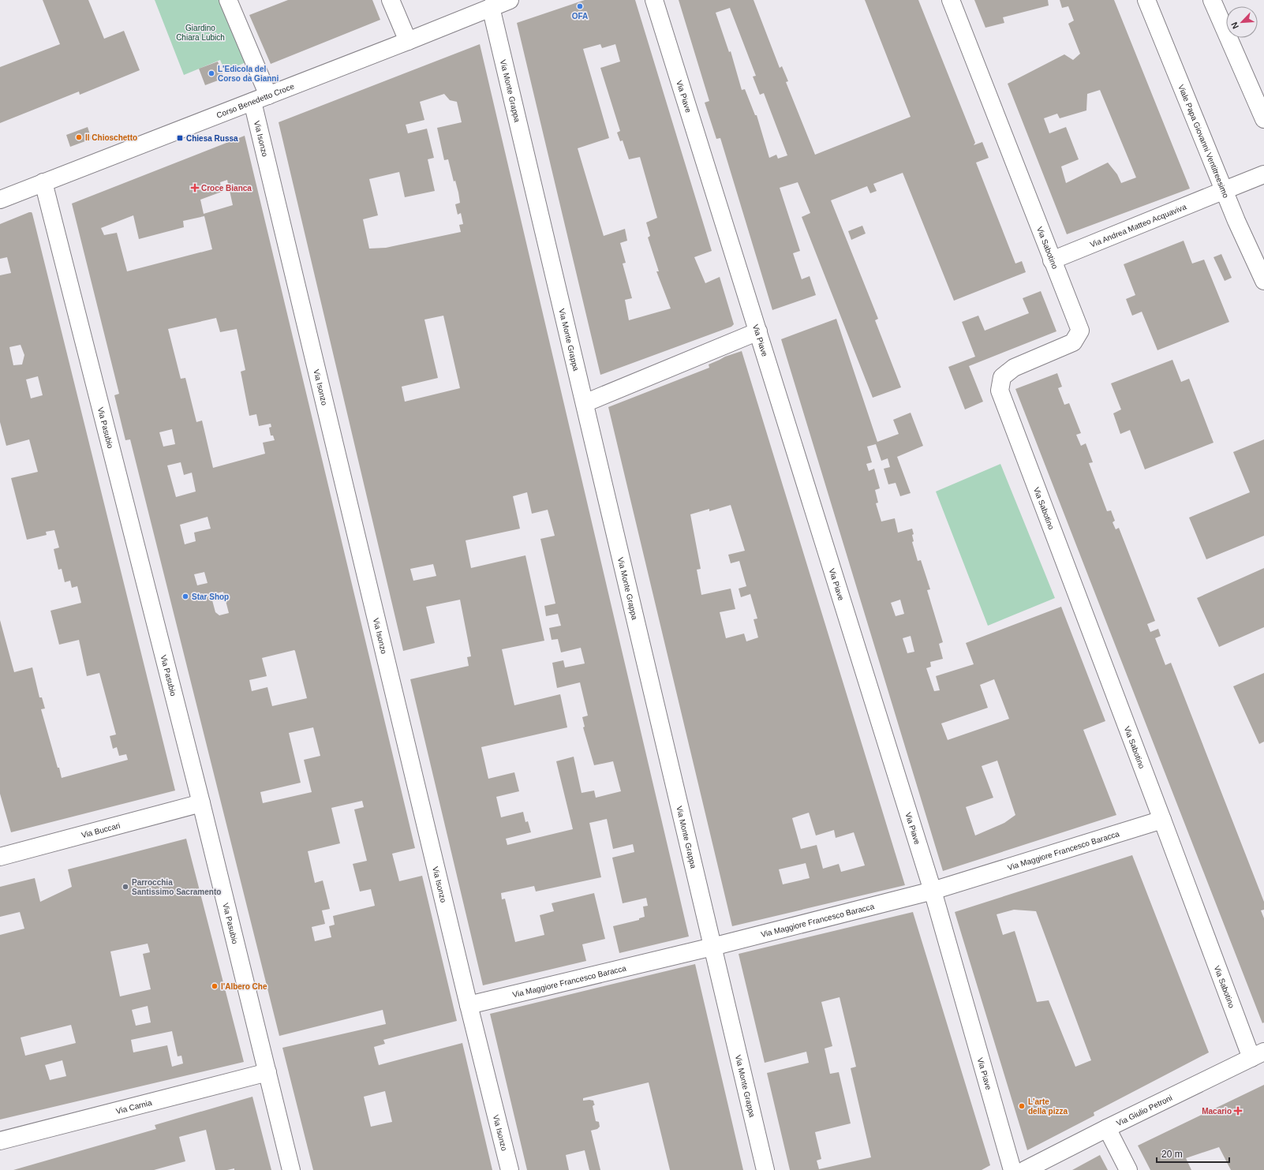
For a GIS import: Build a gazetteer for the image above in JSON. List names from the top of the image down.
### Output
{
  "streets": {
    "street": [
      "Via Monte Grappa",
      "Via Piave",
      "Corso Benedetto Croce",
      "Via Isonzo",
      "Viale Papa Giovanni Ventitreesimo",
      "Via Andrea Matteo Acquaviva",
      "Via Sabotino",
      "Via Pasubio",
      "Via Buccari",
      "Via Maggiore Francesco Baracca",
      "Via Carnia",
      "Via Giulio Petroni"
    ]
  },
  "crossings": [
    ["Via Monte Grappa", "Corso Benedetto Croce"],
    ["Via Monte Grappa", "Via Maggiore Francesco Baracca"],
    ["Via Piave", "Via Maggiore Francesco Baracca"],
    ["Corso Benedetto Croce", "Via Isonzo"],
    ["Corso Benedetto Croce", "Via Pasubio"],
    ["Via Isonzo", "Via Maggiore Francesco Baracca"],
    ["Viale Papa Giovanni Ventitreesimo", "Via Andrea Matteo Acquaviva"],
    ["Via Andrea Matteo Acquaviva", "Via Sabotino"],
    ["Via Sabotino", "Via Maggiore Francesco Baracca"],
    ["Via Sabotino", "Via Giulio Petroni"],
    ["Via Pasubio", "Via Buccari"],
    ["Via Pasubio", "Via Carnia"]
  ],
  "parks": ["Giardino Chiara Lubich"],
  "places": {
    "other": [
      "OFA",
      "L'Edicola del Corso da Gianni",
      "Il Chioschetto",
      "Star Shop",
      "Parrocchia Santissimo Sacramento",
      "l'Albero Che",
      "L'arte della pizza"
    ],
    "transit": ["Chiesa Russa"],
    "health": ["Croce Bianca", "Macario"]
  },
  "scale_bar": "20 m",
  "north": "bottom left"
}
